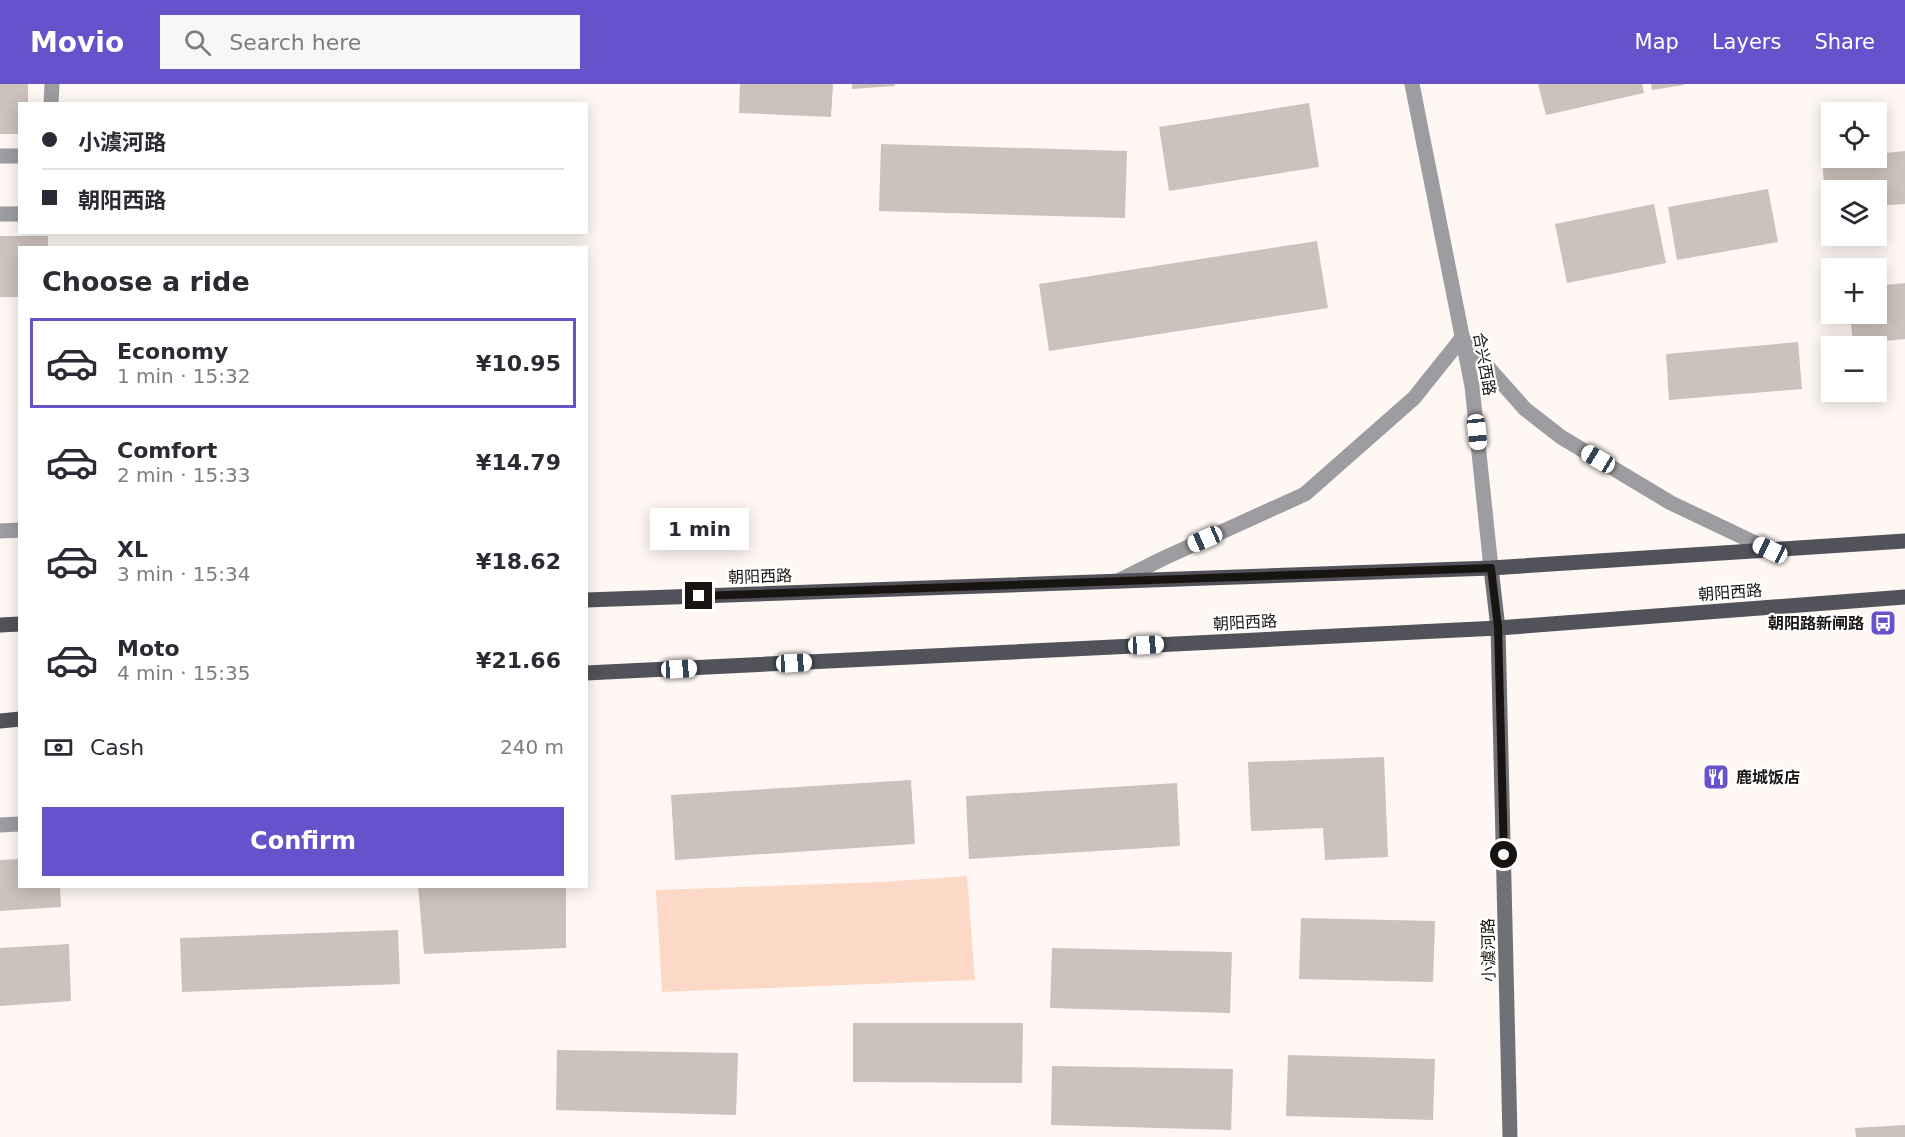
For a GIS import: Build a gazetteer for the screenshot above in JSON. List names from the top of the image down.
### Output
{
  "streets": {
    "main road": ["合兴西路", "朝阳西路", "小澞河路"]
  },
  "crossings": [
    ["合兴西路", "朝阳西路"],
    ["合兴西路", "小澞河路"]
  ],
  "places": {
    "bus stop": ["朝阳路新闸路"],
    "restaurant": ["鹿城饭店"]
  },
  "page": {
    "header": "Movio",
    "search": "Search here",
    "nav": ["Map", "Layers", "Share"],
    "map_buttons": ["+", "−"],
    "banner": ["小澞河路", "朝阳西路"],
    "heading": "Choose a ride",
    "list": [
      {
        "name": "Economy",
        "note": "1 min · 15:32",
        "value": "¥10.95"
      },
      {
        "name": "Comfort",
        "note": "2 min · 15:33",
        "value": "¥14.79"
      },
      {
        "name": "XL",
        "note": "3 min · 15:34",
        "value": "¥18.62"
      },
      {
        "name": "Moto",
        "note": "4 min · 15:35",
        "value": "¥21.66"
      }
    ],
    "bubble": "1 min",
    "pay": ["Cash", "240 m"],
    "buttons": "Confirm"
  }
}
